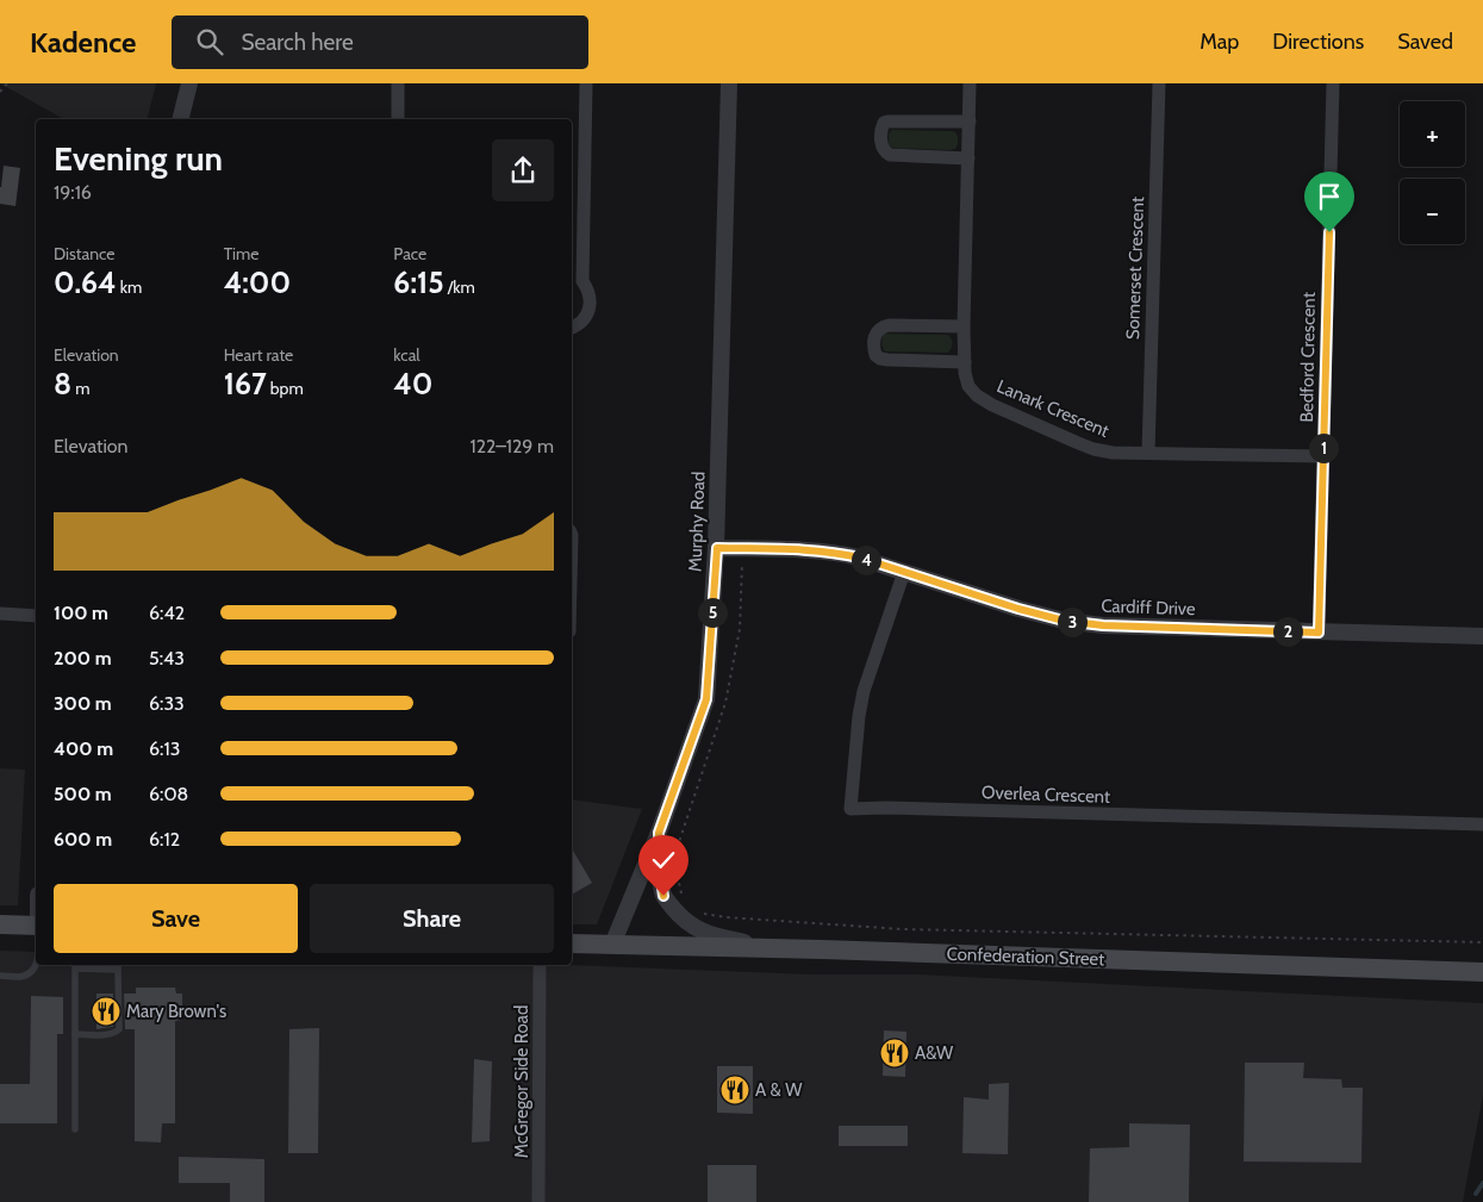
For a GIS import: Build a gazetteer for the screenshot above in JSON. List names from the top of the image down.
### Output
{
  "streets": {
    "main road": ["Confederation Street"],
    "street": [
      "Somerset Crescent",
      "Bedford Crescent",
      "Lanark Crescent",
      "Murphy Road",
      "Cardiff Drive",
      "Overlea Crescent",
      "McGregor Side Road"
    ]
  },
  "crossings": [
    ["Somerset Crescent", "Lanark Crescent"],
    ["Bedford Crescent", "Lanark Crescent"],
    ["Bedford Crescent", "Cardiff Drive"],
    ["Murphy Road", "Cardiff Drive"],
    ["Murphy Road", "Confederation Street"],
    ["Cardiff Drive", "Overlea Crescent"]
  ],
  "places": {
    "restaurant": ["Mary Brown's", "A&W", "A & W"]
  },
  "page": {
    "header": "Kadence",
    "search": "Search here",
    "nav": ["Map", "Directions", "Saved"],
    "map_buttons": ["+", "−"],
    "heading": ["Evening run", "19:16"],
    "stats": [
      ["Distance", "0.64 km"],
      ["Time", "4:00"],
      ["Pace", "6:15 /km"],
      ["Elevation", "8 m"],
      ["Heart rate", "167 bpm"],
      ["kcal", "40"]
    ],
    "chart": ["Elevation", "122–129 m"],
    "pins": [
      "1",
      "4",
      "5",
      "3",
      "2"
    ],
    "list": [
      {
        "name": "100 m",
        "note": "6:42"
      },
      {
        "name": "200 m",
        "note": "5:43"
      },
      {
        "name": "300 m",
        "note": "6:33"
      },
      {
        "name": "400 m",
        "note": "6:13"
      },
      {
        "name": "500 m",
        "note": "6:08"
      },
      {
        "name": "600 m",
        "note": "6:12"
      }
    ],
    "buttons": ["Save", "Share"]
  }
}
